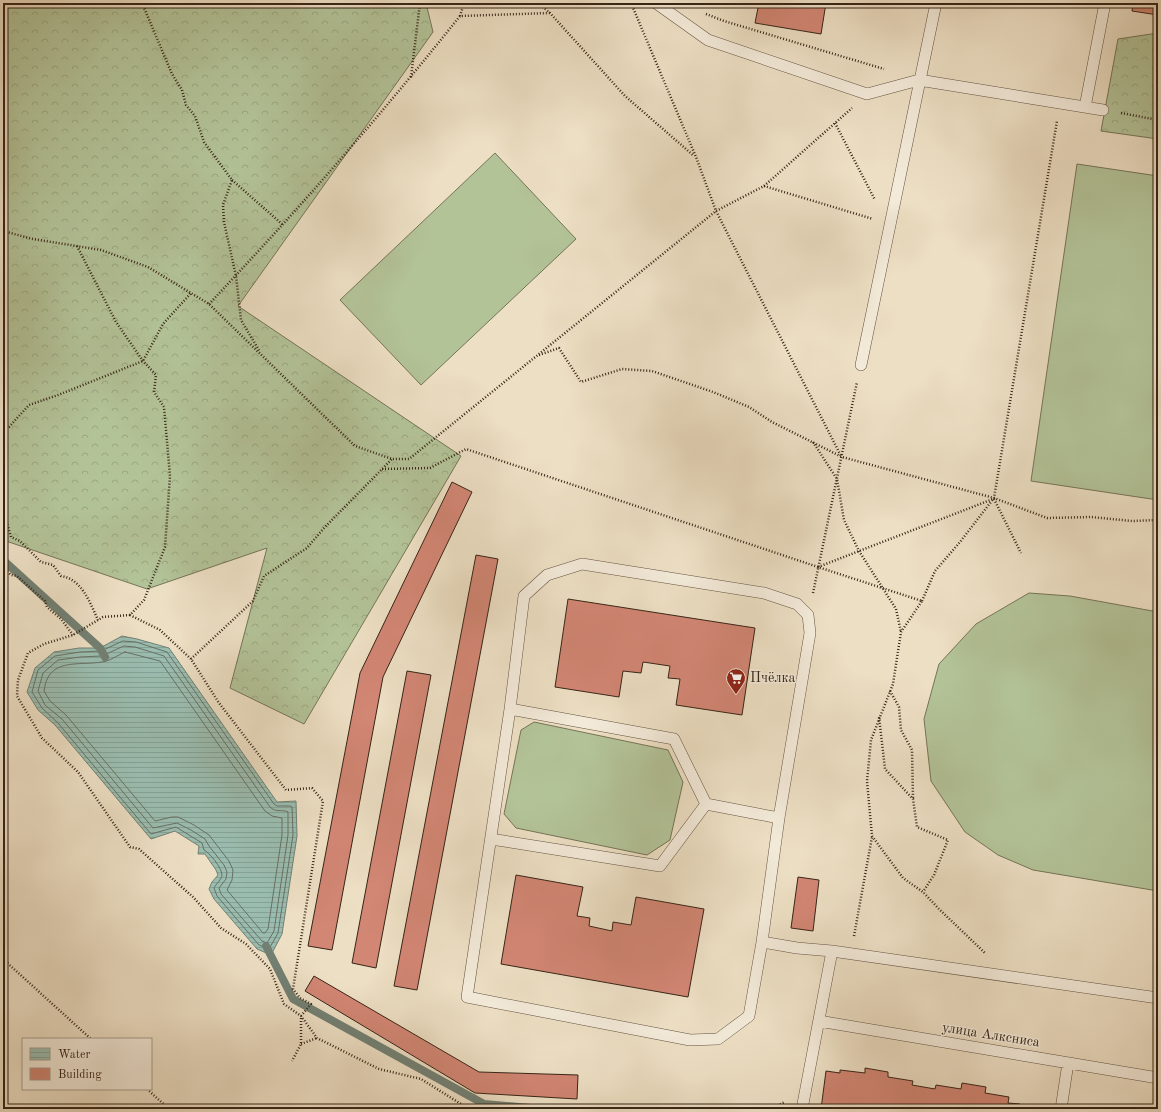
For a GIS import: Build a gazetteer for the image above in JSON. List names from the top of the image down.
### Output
{
  "streets": {
    "lane": ["улица Алксниса"]
  },
  "places": {
    "supermarket": ["Пчёлка"]
  },
  "legend": ["Water", "Building"]
}
